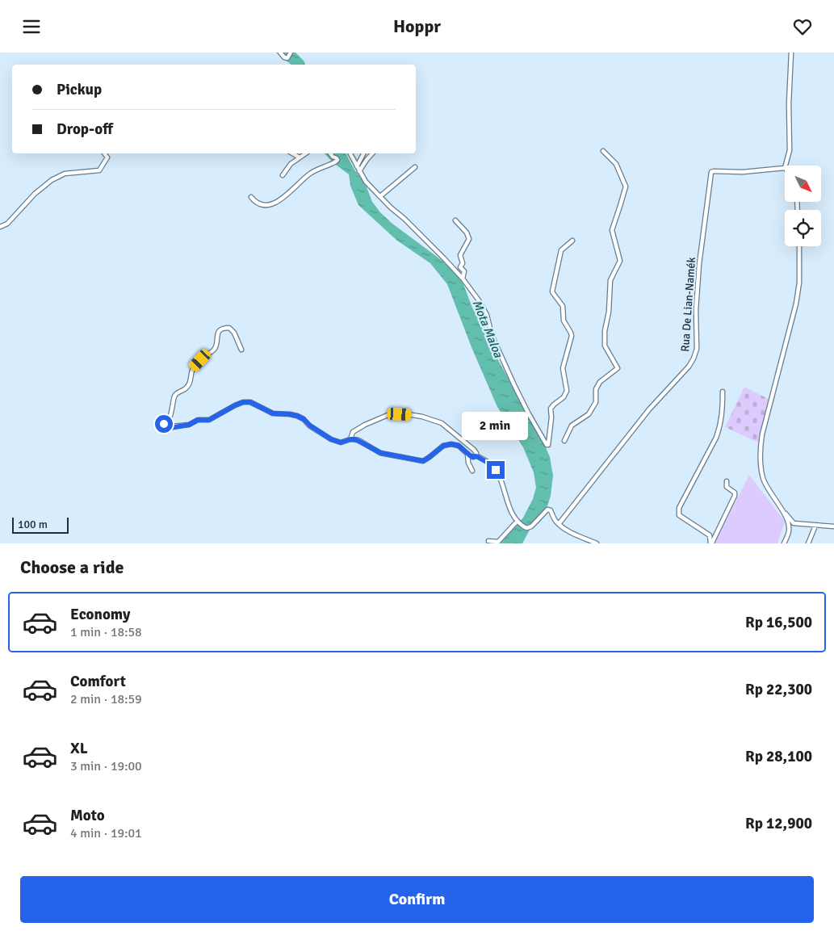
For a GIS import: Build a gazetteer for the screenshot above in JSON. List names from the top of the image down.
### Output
{
  "streets": {
    "street": ["Rua De Lian-Namék"]
  },
  "water": ["Mota Maloa"],
  "scale_bar": "100 m",
  "north": "bottom right",
  "page": {
    "header": "Hoppr",
    "banner": ["Pickup", "Drop-off"],
    "bubble": "2 min",
    "scale": "100 m",
    "heading": "Choose a ride",
    "list": [
      {
        "name": "Economy",
        "note": "1 min · 18:58",
        "value": "Rp 16,500"
      },
      {
        "name": "Comfort",
        "note": "2 min · 18:59",
        "value": "Rp 22,300"
      },
      {
        "name": "XL",
        "note": "3 min · 19:00",
        "value": "Rp 28,100"
      },
      {
        "name": "Moto",
        "note": "4 min · 19:01",
        "value": "Rp 12,900"
      }
    ],
    "buttons": "Confirm"
  }
}
